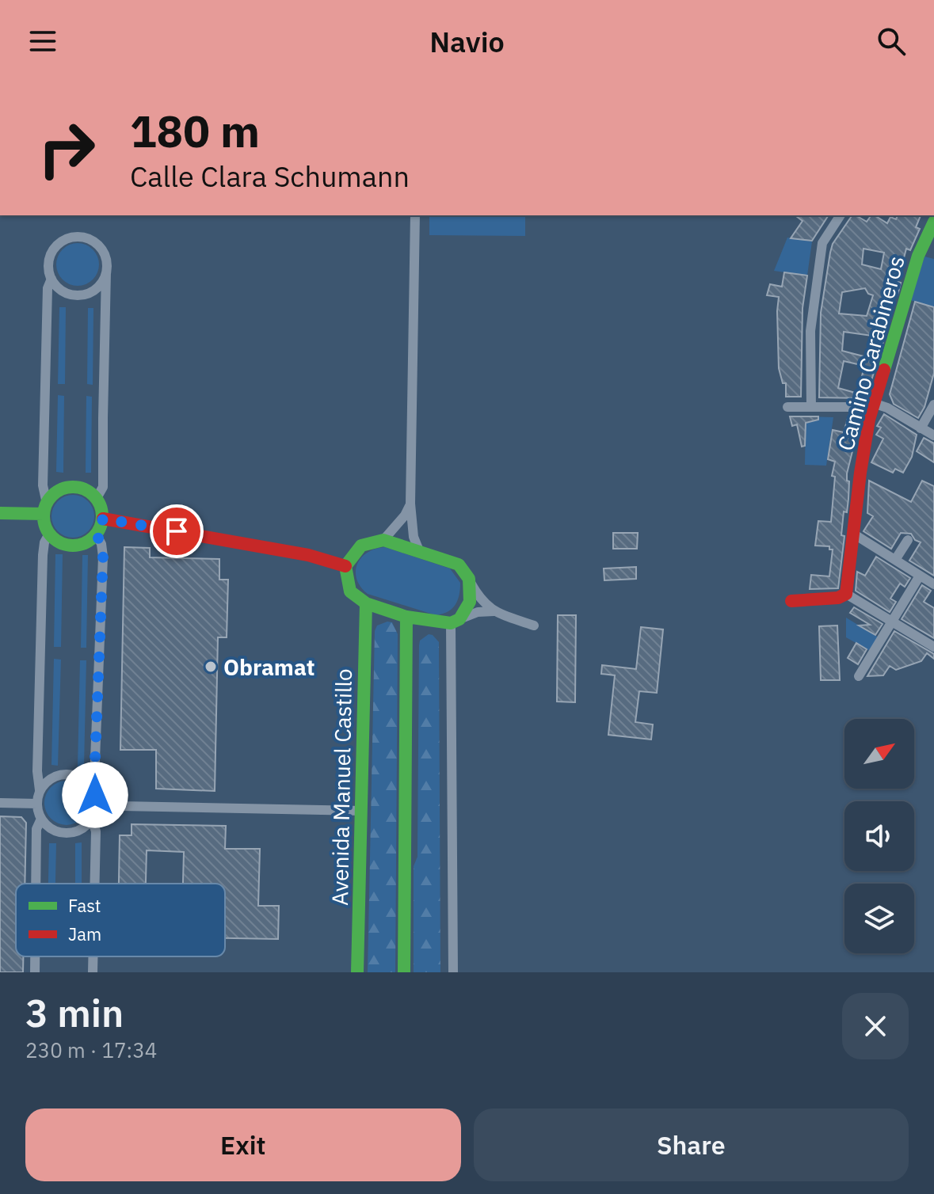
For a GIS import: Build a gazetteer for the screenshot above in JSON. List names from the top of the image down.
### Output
{
  "streets": {
    "main road": ["Camino Carabineros", "Avenida Manuel Castillo"]
  },
  "places": ["Obramat"],
  "legend": ["Fast", "Jam"],
  "north": "top right",
  "page": {
    "header": "Navio",
    "turn": ["180 m", "Calle Clara Schumann"],
    "heading": ["3 min", "230 m · 17:34"],
    "buttons": ["Exit", "Share"]
  }
}
